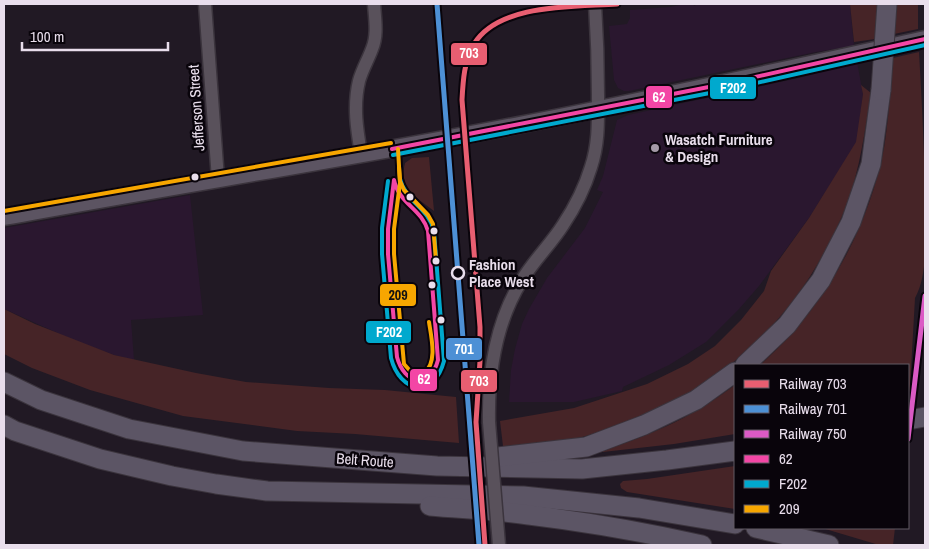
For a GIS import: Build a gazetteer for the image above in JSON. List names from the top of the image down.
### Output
{
  "streets": {
    "highway": ["Belt Route"],
    "street": ["Jefferson Street"]
  },
  "places": ["Wasatch Furniture & Design", "Fashion Place West"],
  "lines": [
    "rail line 703",
    "rail line 701",
    "transit line 62",
    "transit line F202",
    "transit line 209",
    "rail line 750"
  ],
  "legend": [
    "Railway 703",
    "Railway 701",
    "Railway 750",
    "62",
    "F202",
    "209"
  ],
  "scale_bar": "100 m"
}
